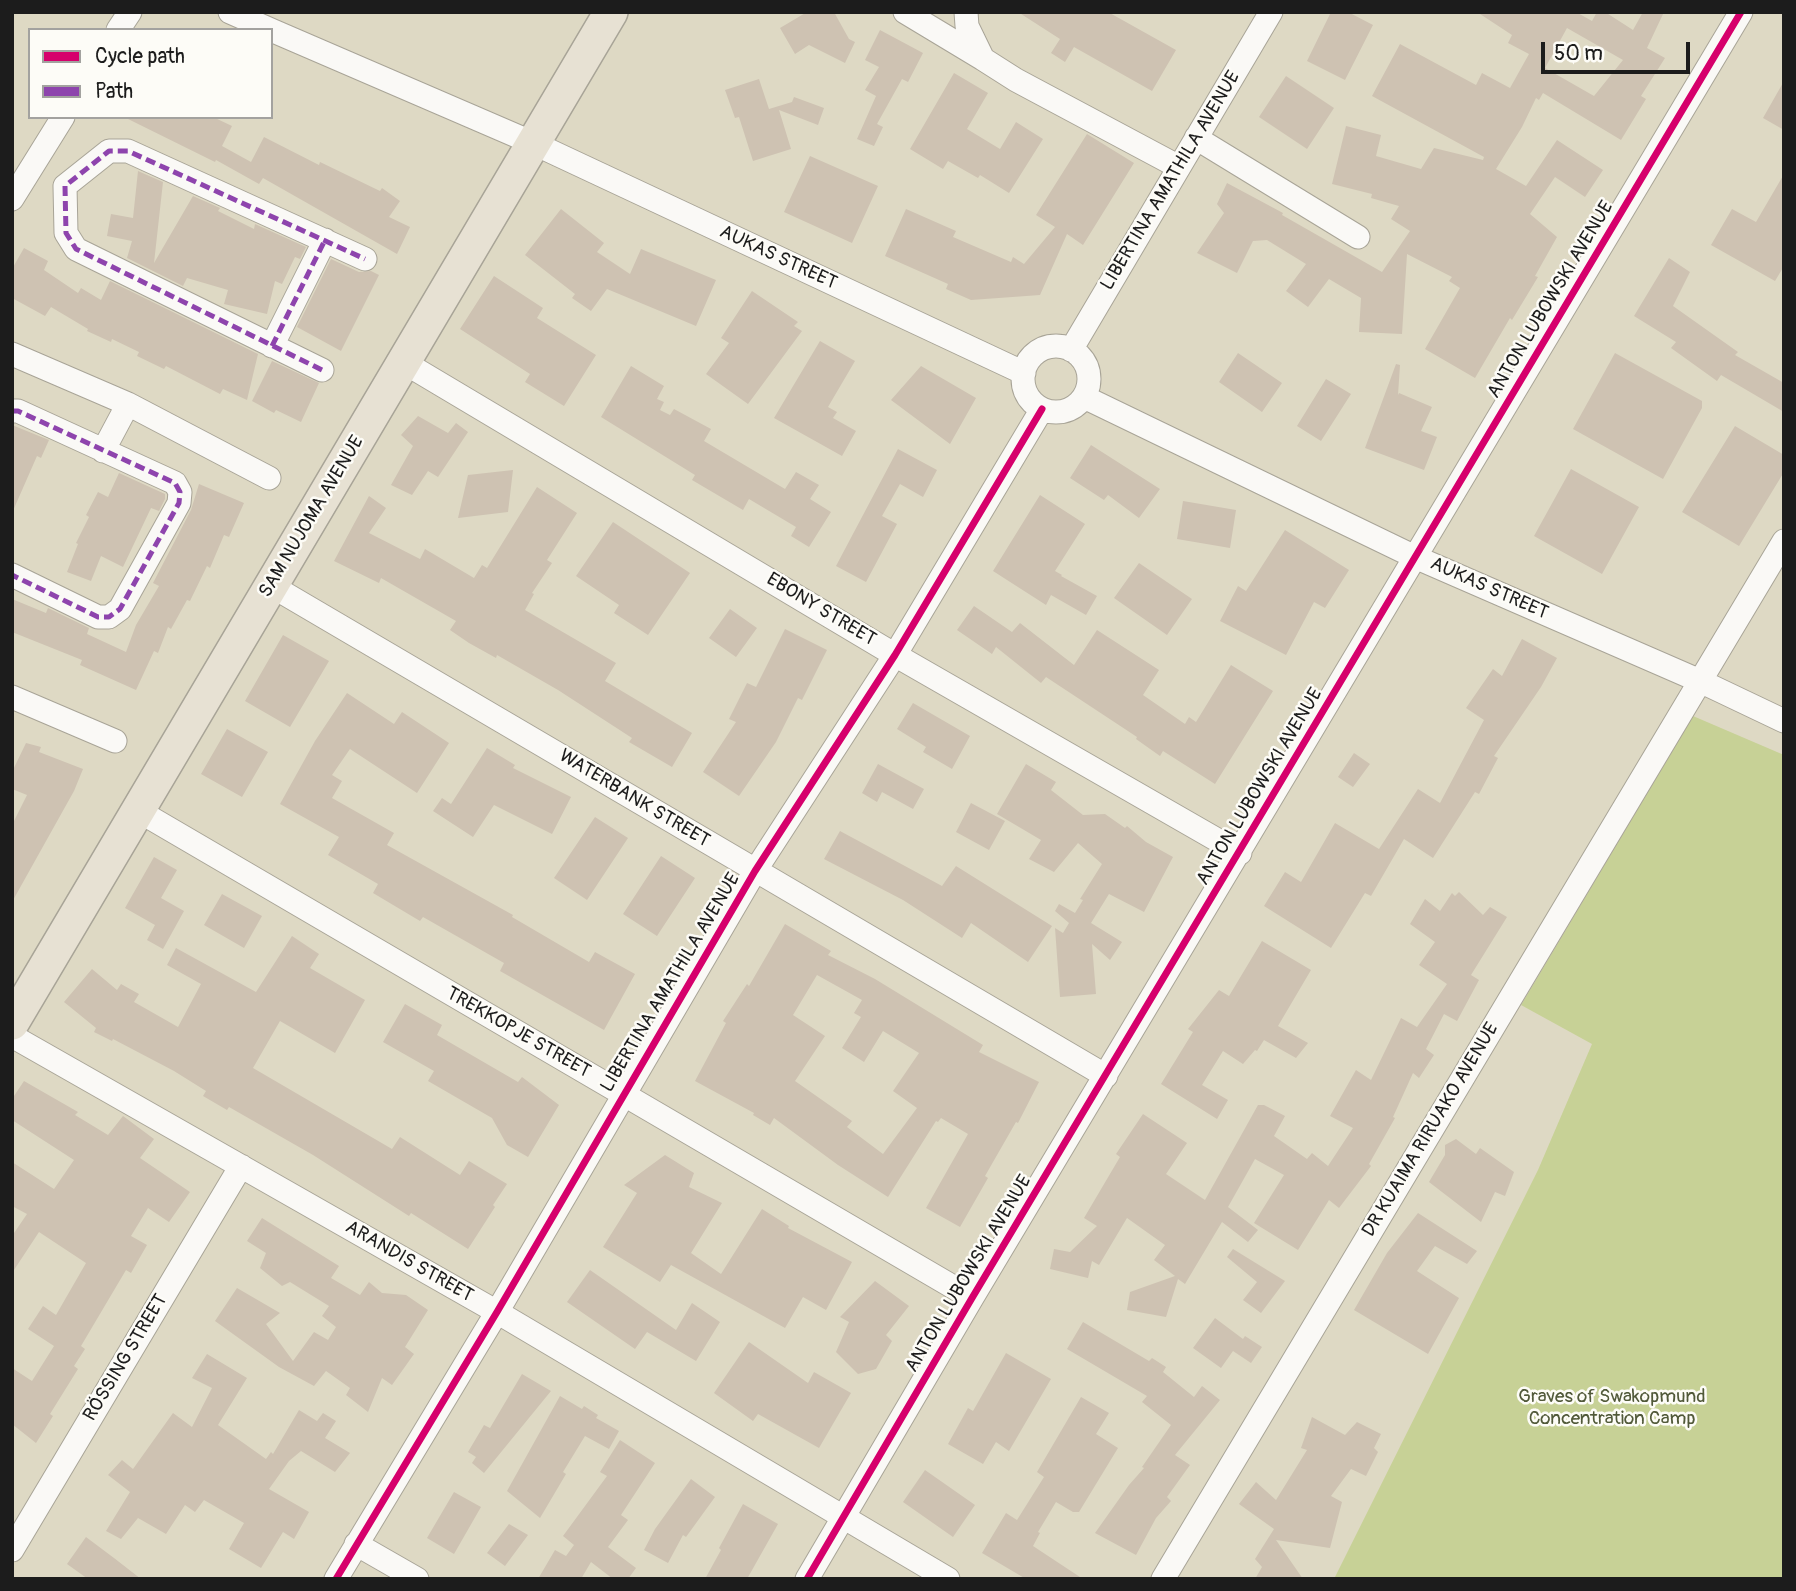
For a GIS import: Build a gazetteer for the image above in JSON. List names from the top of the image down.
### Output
{
  "streets": {
    "highway": ["SAM NUJOMA AVENUE"],
    "street": [
      "LIBERTINA AMATHILA AVENUE",
      "AUKAS STREET",
      "ANTON LUBOWSKI AVENUE",
      "EBONY STREET",
      "WATERBANK STREET",
      "TREKKOPJE STREET",
      "DR KUAIMA RIRUAKO AVENUE",
      "ARANDIS STREET",
      "RÖSSING STREET"
    ]
  },
  "crossings": [
    ["LIBERTINA AMATHILA AVENUE", "AUKAS STREET"],
    ["LIBERTINA AMATHILA AVENUE", "EBONY STREET"],
    ["LIBERTINA AMATHILA AVENUE", "WATERBANK STREET"],
    ["LIBERTINA AMATHILA AVENUE", "TREKKOPJE STREET"],
    ["LIBERTINA AMATHILA AVENUE", "ARANDIS STREET"],
    ["AUKAS STREET", "ANTON LUBOWSKI AVENUE"],
    ["AUKAS STREET", "SAM NUJOMA AVENUE"],
    ["AUKAS STREET", "DR KUAIMA RIRUAKO AVENUE"],
    ["ANTON LUBOWSKI AVENUE", "EBONY STREET"],
    ["ANTON LUBOWSKI AVENUE", "WATERBANK STREET"],
    ["ANTON LUBOWSKI AVENUE", "TREKKOPJE STREET"],
    ["ANTON LUBOWSKI AVENUE", "ARANDIS STREET"],
    ["SAM NUJOMA AVENUE", "EBONY STREET"],
    ["SAM NUJOMA AVENUE", "WATERBANK STREET"],
    ["SAM NUJOMA AVENUE", "TREKKOPJE STREET"],
    ["ARANDIS STREET", "RÖSSING STREET"]
  ],
  "parks": ["Graves of Swakopmund Concentration Camp"],
  "legend": ["Cycle path", "Path"],
  "scale_bar": "50 m"
}
